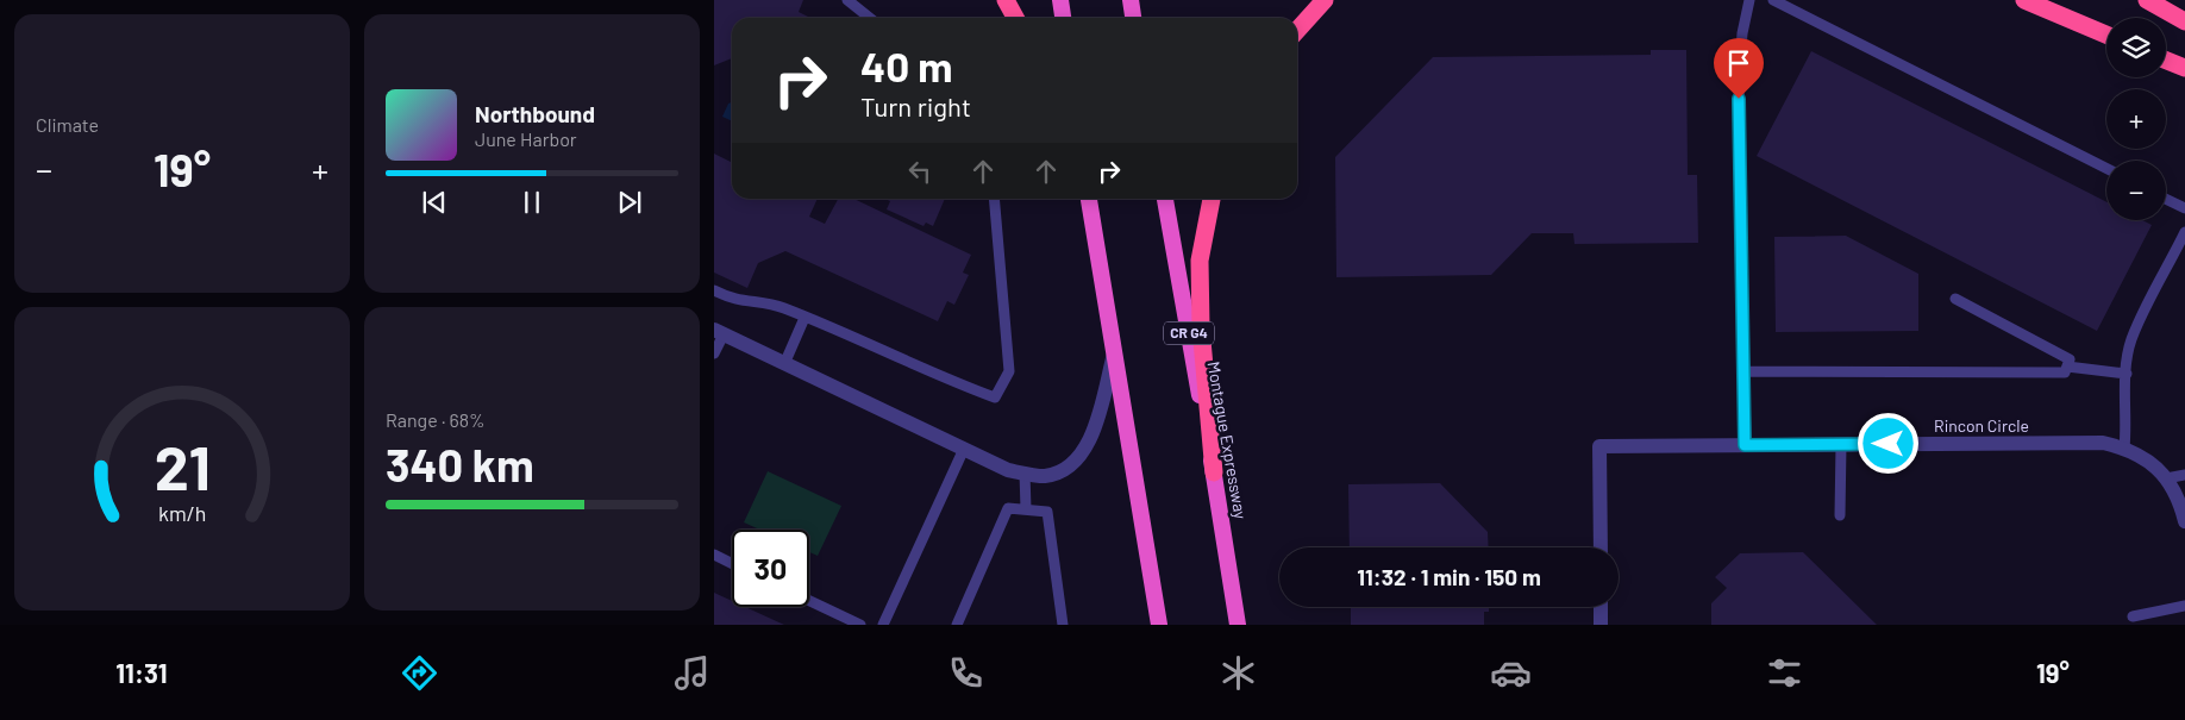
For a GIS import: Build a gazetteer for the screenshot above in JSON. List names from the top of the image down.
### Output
{
  "streets": {
    "highway": ["CR G4", "Montague Expressway"],
    "street": ["Rincon Circle"]
  },
  "page": {
    "tile": [
      "Climate",
      ["Range · 68%", "340 km"]
    ],
    "map_buttons": ["+", "−"],
    "turn": ["40 m", "Turn right"],
    "song": ["Northbound", "June Harbor"],
    "heat": ["−", "19°", "+"],
    "limit": "30",
    "trip": "11:32 · 1 min · 150 m",
    "tabs": ["11:31", "19°"],
    "gauge": ["21", "km/h"]
  }
}
